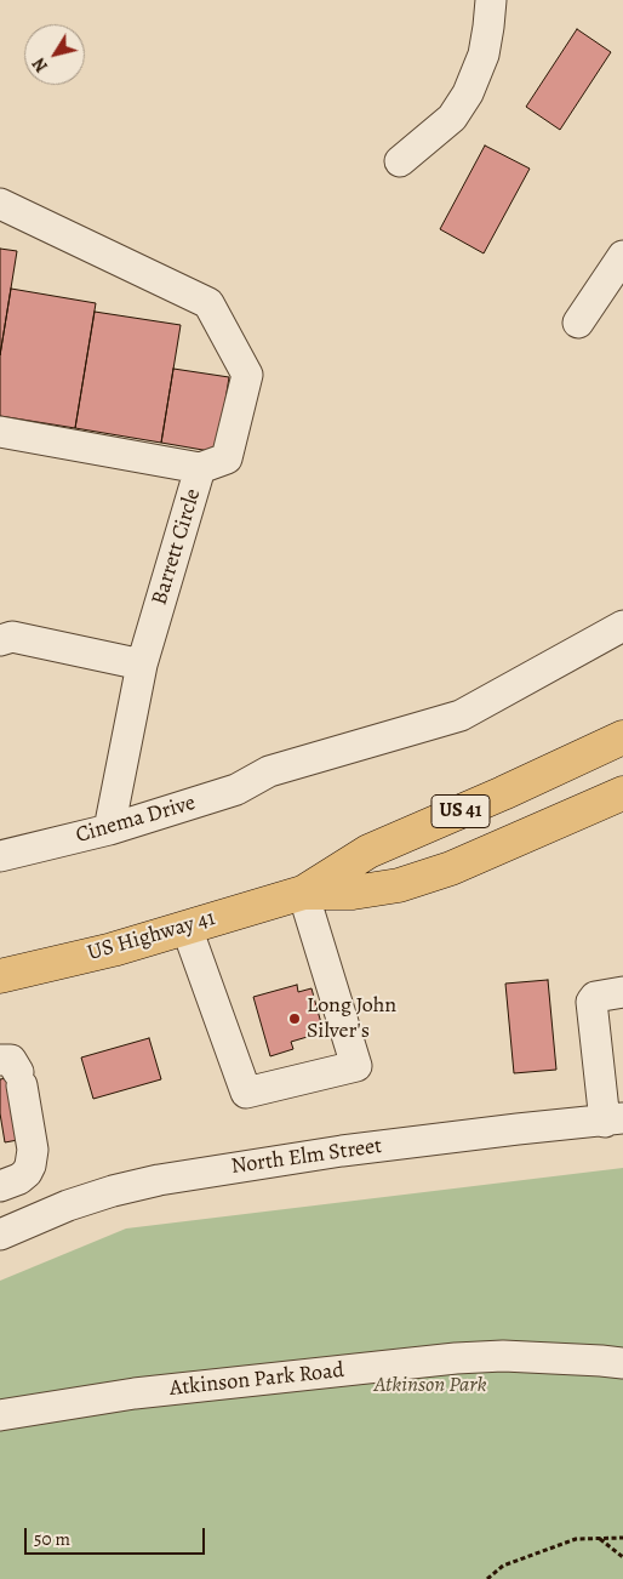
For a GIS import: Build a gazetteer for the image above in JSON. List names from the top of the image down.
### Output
{
  "streets": {
    "highway": ["US 41", "US Highway 41"],
    "street": [
      "Barrett Circle",
      "Cinema Drive",
      "North Elm Street",
      "Atkinson Park Road"
    ]
  },
  "crossings": [
    ["Barrett Circle", "Cinema Drive"],
    ["US 41", "US Highway 41"]
  ],
  "parks": ["Atkinson Park"],
  "places": ["Long John Silver's"],
  "scale_bar": "50 m",
  "north": "bottom left"
}
